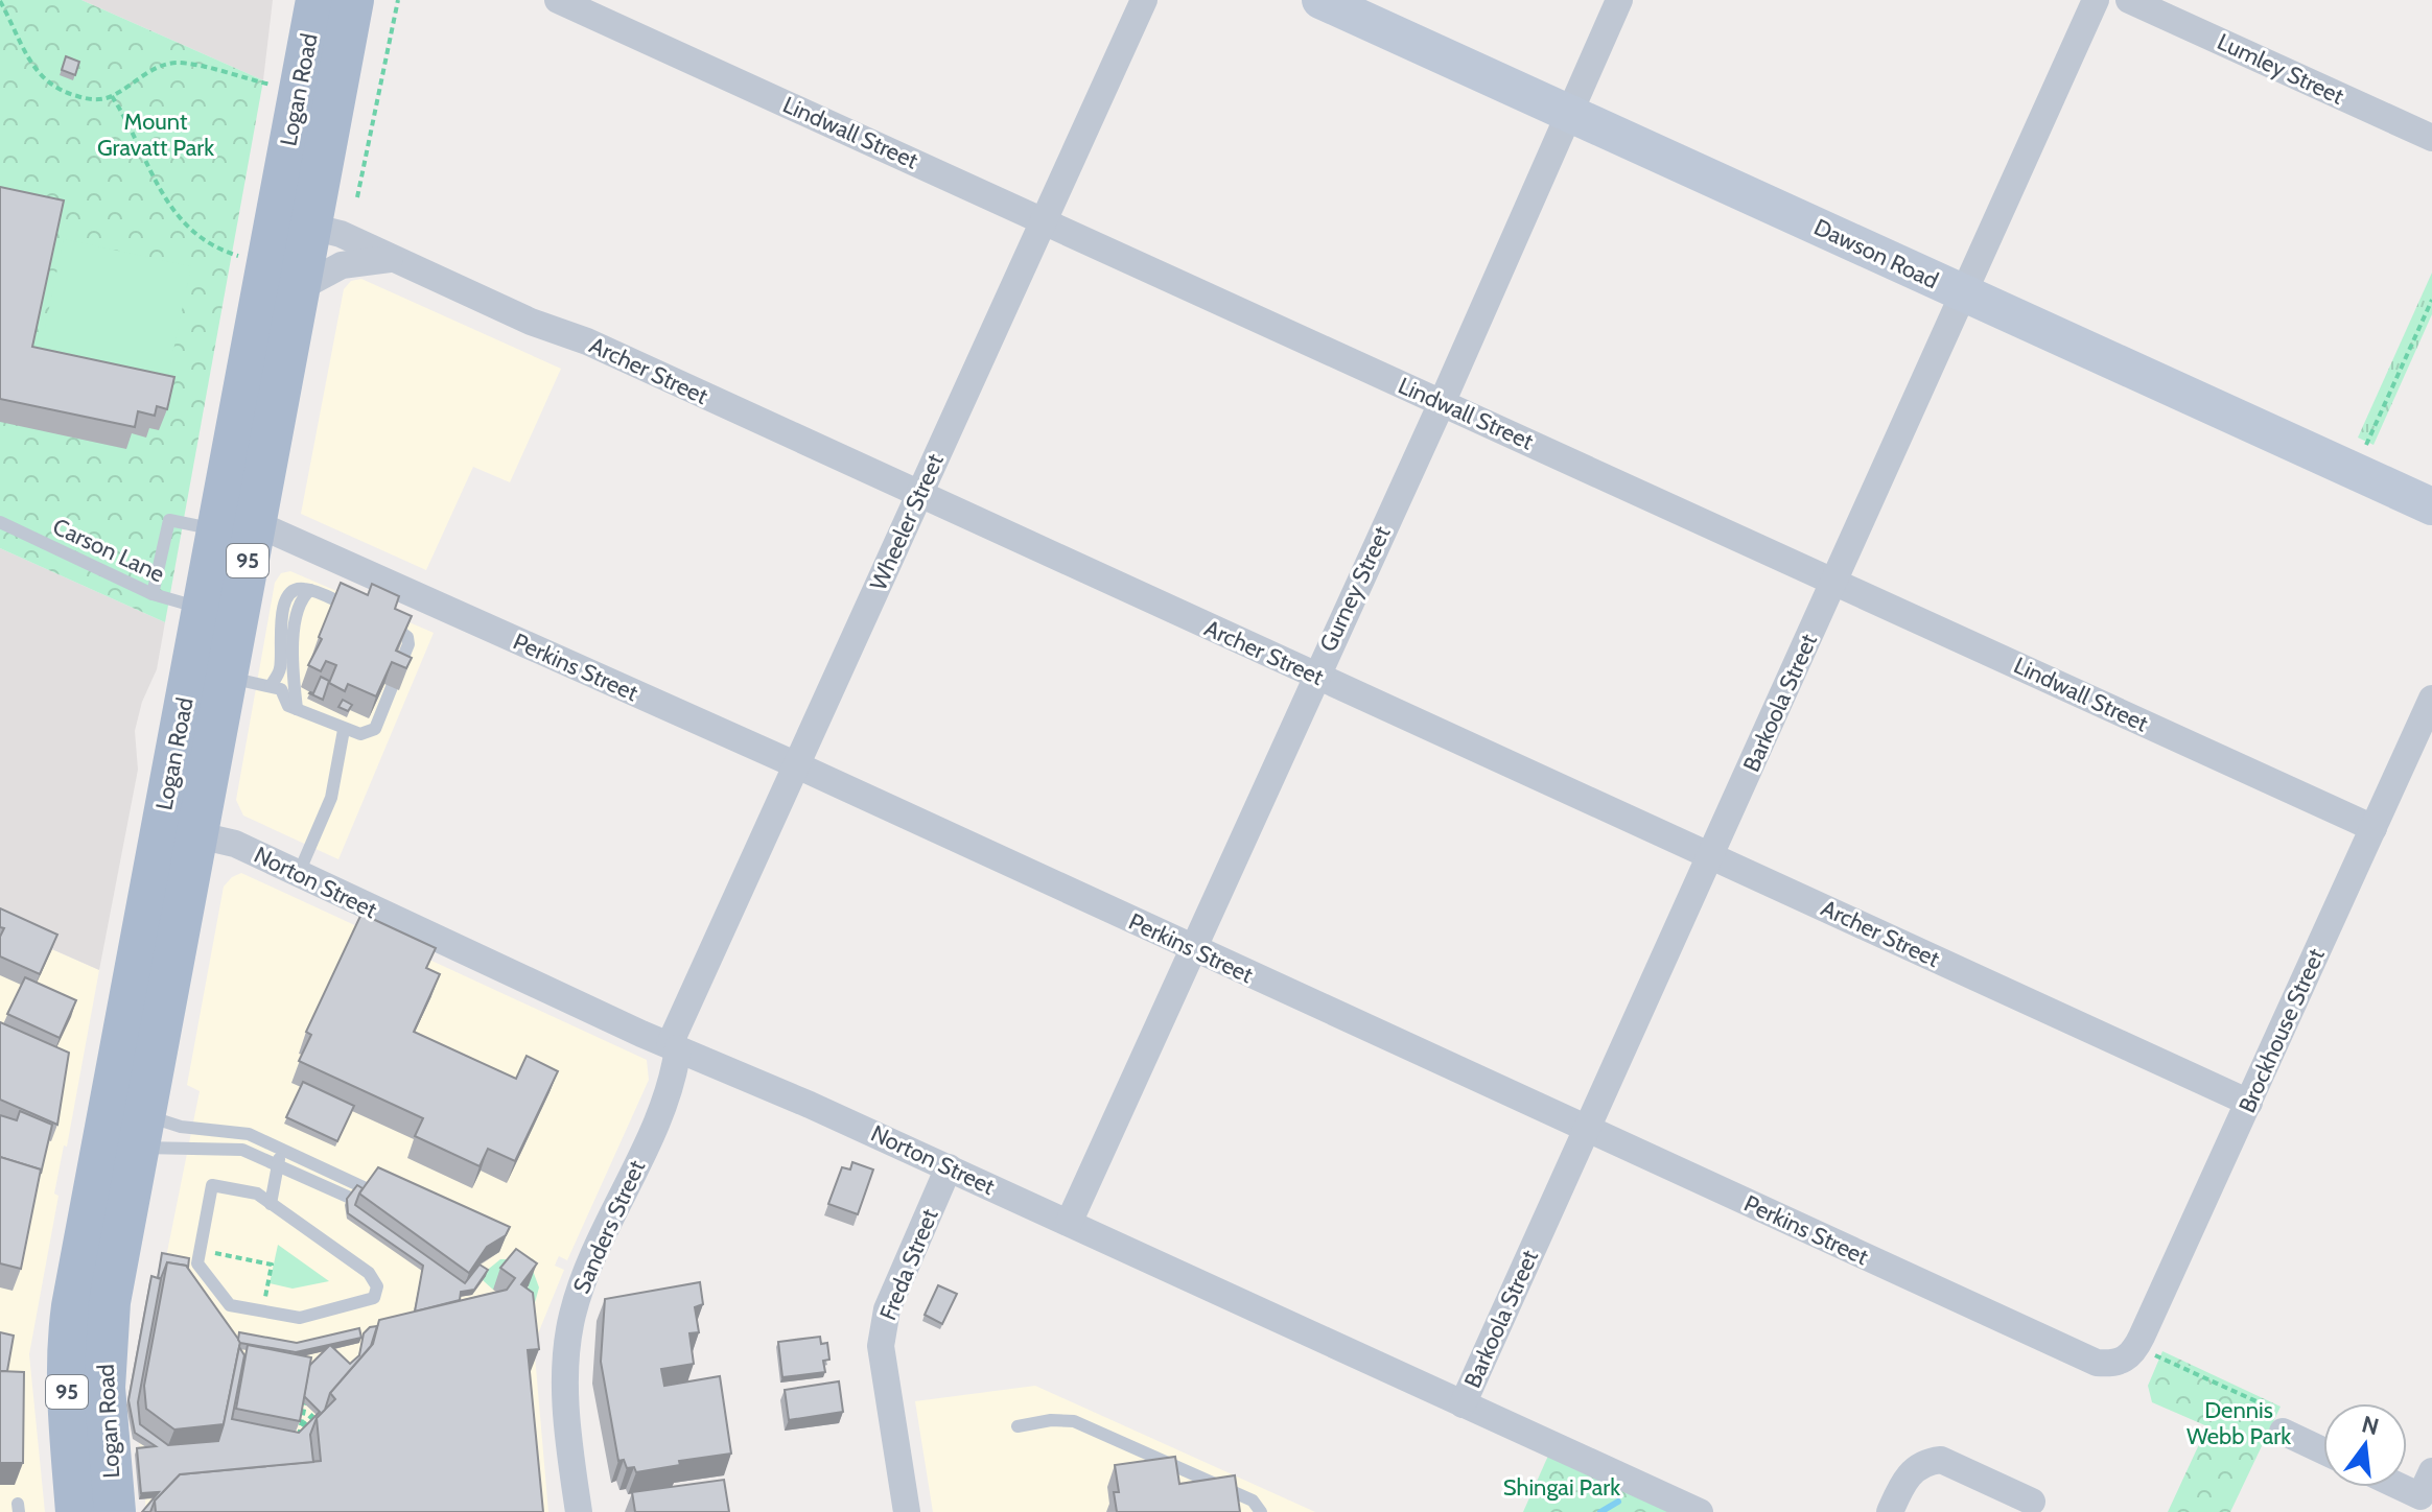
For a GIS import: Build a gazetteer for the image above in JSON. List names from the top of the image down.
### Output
{
  "streets": {
    "main road": ["Logan Road", "Dawson Road", "95"],
    "street": [
      "Lumley Street",
      "Lindwall Street",
      "Archer Street",
      "Wheeler Street",
      "Gurney Street",
      "Perkins Street",
      "Barkoola Street",
      "Norton Street",
      "Brockhouse Street",
      "Sanders Street",
      "Freda Street"
    ],
    "lane": ["Carson Lane"]
  },
  "crossings": [
    ["Logan Road", "Archer Street"],
    ["Logan Road", "Carson Lane"],
    ["Logan Road", "Perkins Street"],
    ["Logan Road", "Norton Street"],
    ["Lindwall Street", "Wheeler Street"],
    ["Lindwall Street", "Gurney Street"],
    ["Lindwall Street", "Barkoola Street"],
    ["Lindwall Street", "Brockhouse Street"],
    ["Dawson Road", "Gurney Street"],
    ["Dawson Road", "Barkoola Street"],
    ["Archer Street", "Wheeler Street"],
    ["Archer Street", "Gurney Street"],
    ["Archer Street", "Barkoola Street"],
    ["Archer Street", "Brockhouse Street"],
    ["Wheeler Street", "Perkins Street"],
    ["Wheeler Street", "Norton Street"],
    ["Wheeler Street", "Sanders Street"],
    ["Gurney Street", "Perkins Street"],
    ["Gurney Street", "Norton Street"],
    ["Perkins Street", "Barkoola Street"],
    ["Perkins Street", "Brockhouse Street"],
    ["Barkoola Street", "Norton Street"],
    ["Norton Street", "Sanders Street"],
    ["Norton Street", "Freda Street"]
  ],
  "parks": ["Mount Gravatt Park", "Dennis Webb Park", "Shingai Park"],
  "north": "top"
}
